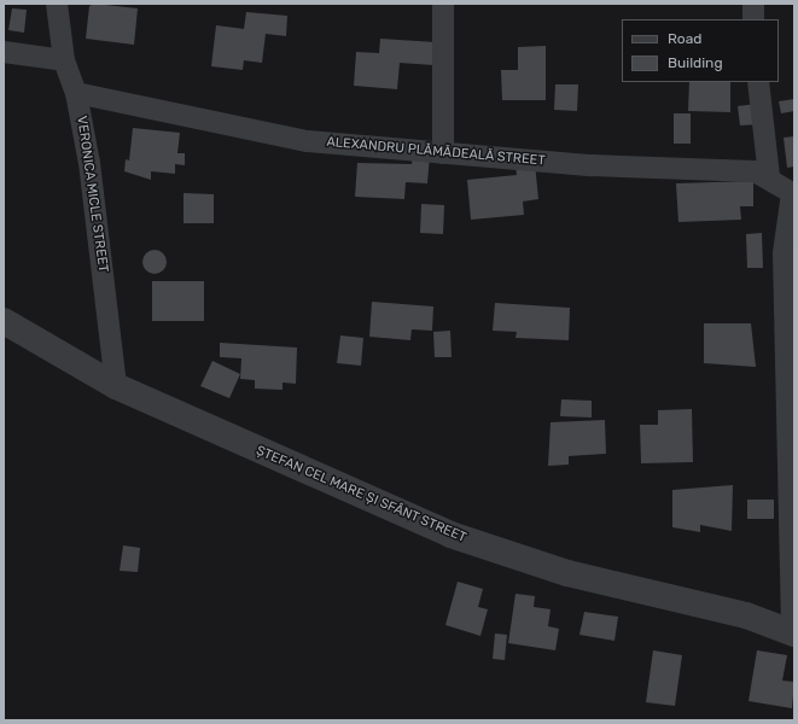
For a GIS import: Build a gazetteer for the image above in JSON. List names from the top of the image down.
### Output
{
  "streets": {
    "street": ["ALEXANDRU PLĂMĂDEALĂ STREET", "VERONICA MICLE STREET", "ȘTEFAN CEL MARE ȘI SFÂNT STREET"]
  },
  "crossings": [
    ["ALEXANDRU PLĂMĂDEALĂ STREET", "VERONICA MICLE STREET"],
    ["VERONICA MICLE STREET", "ȘTEFAN CEL MARE ȘI SFÂNT STREET"]
  ],
  "legend": ["Road", "Building"]
}
